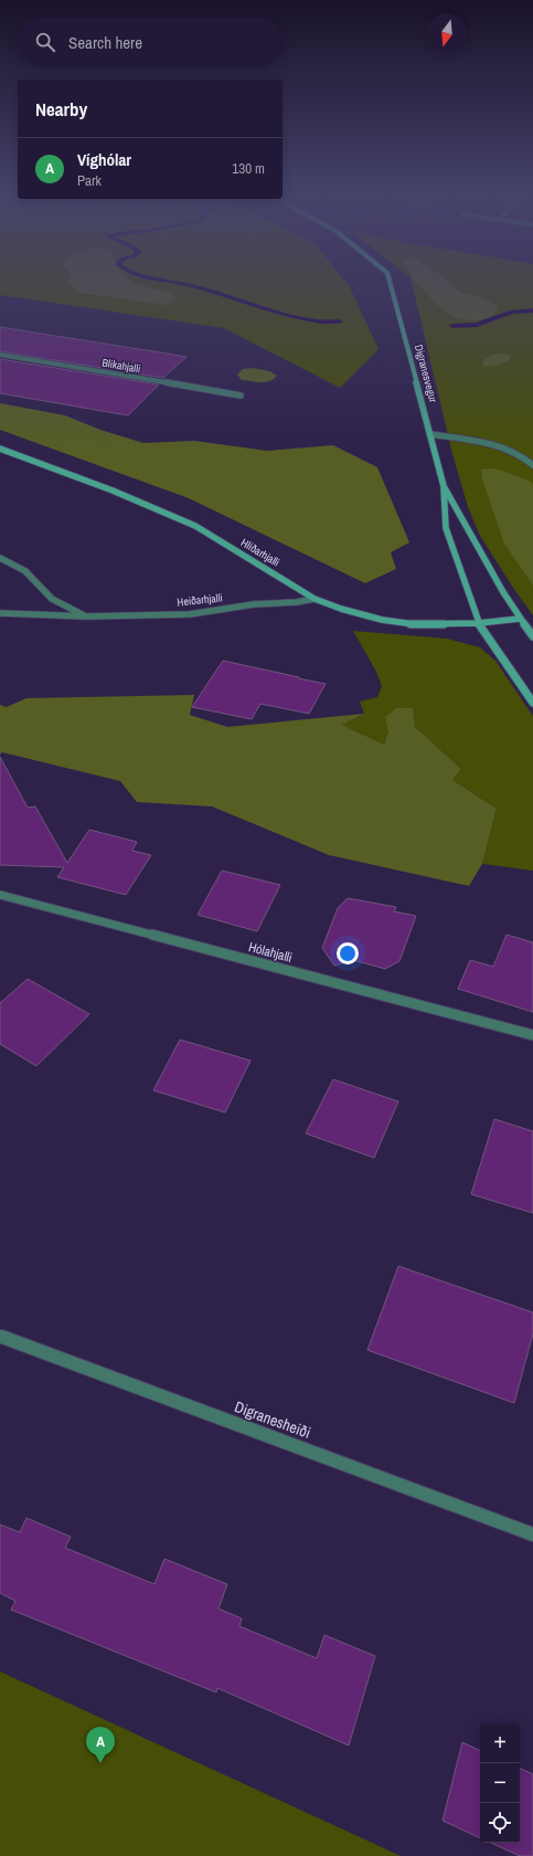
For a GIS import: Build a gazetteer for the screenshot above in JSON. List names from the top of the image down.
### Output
{
  "streets": {
    "street": [
      "Blikahjalli",
      "Digranesvegur",
      "Hlíðarhjalli",
      "Heiðarhjalli",
      "Hólahjalli",
      "Digranesheiði"
    ]
  },
  "crossings": [
    ["Digranesvegur", "Hlíðarhjalli"],
    ["Hlíðarhjalli", "Heiðarhjalli"]
  ],
  "north": "bottom",
  "page": {
    "search": "Search here",
    "heading": "Nearby",
    "list": [
      {
        "mark": "A",
        "name": "Víghólar",
        "note": "Park",
        "value": "130 m"
      }
    ],
    "map_buttons": ["+", "−"],
    "pins": "A"
  }
}
